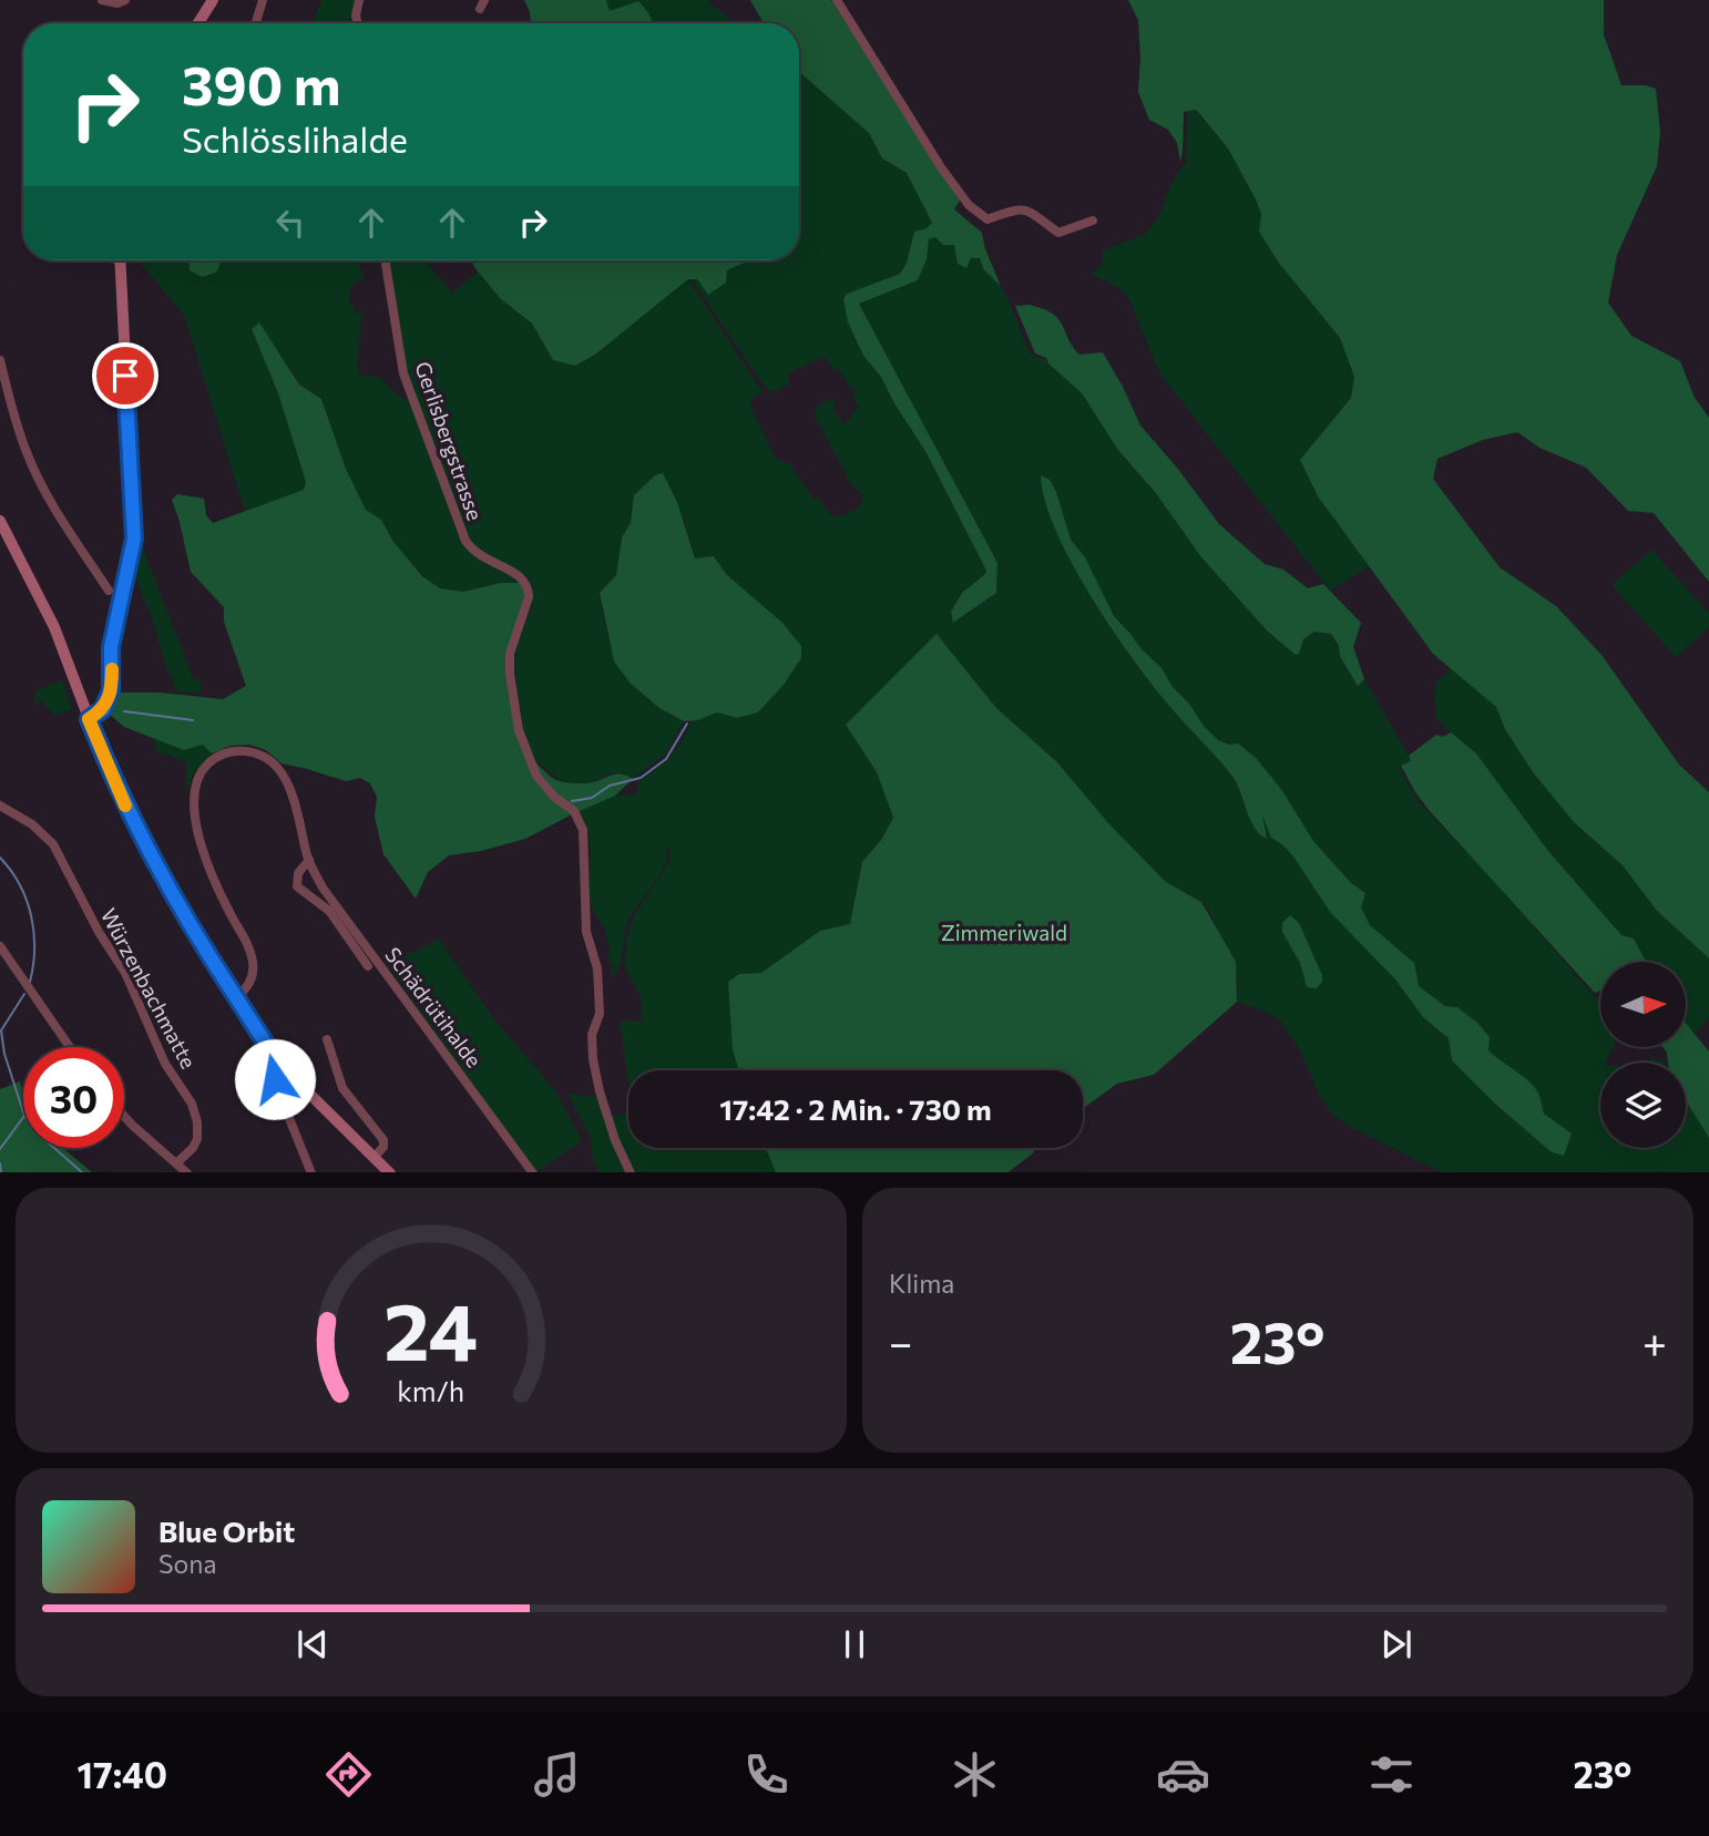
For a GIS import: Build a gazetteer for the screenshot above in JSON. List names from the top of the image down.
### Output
{
  "streets": {
    "street": ["Gerlisbergstrasse", "Würzenbachmatte", "Schädrütihalde"]
  },
  "parks": ["Zimmeriwald"],
  "north": "right",
  "page": {
    "turn": ["390 m", "Schlösslihalde"],
    "limit": "30",
    "trip": "17:42 · 2 Min. · 730 m",
    "tile": "Klima",
    "heat": ["−", "23°", "+"],
    "song": ["Blue Orbit", "Sona"],
    "tabs": ["17:40", "23°"],
    "gauge": ["24", "km/h"]
  }
}
